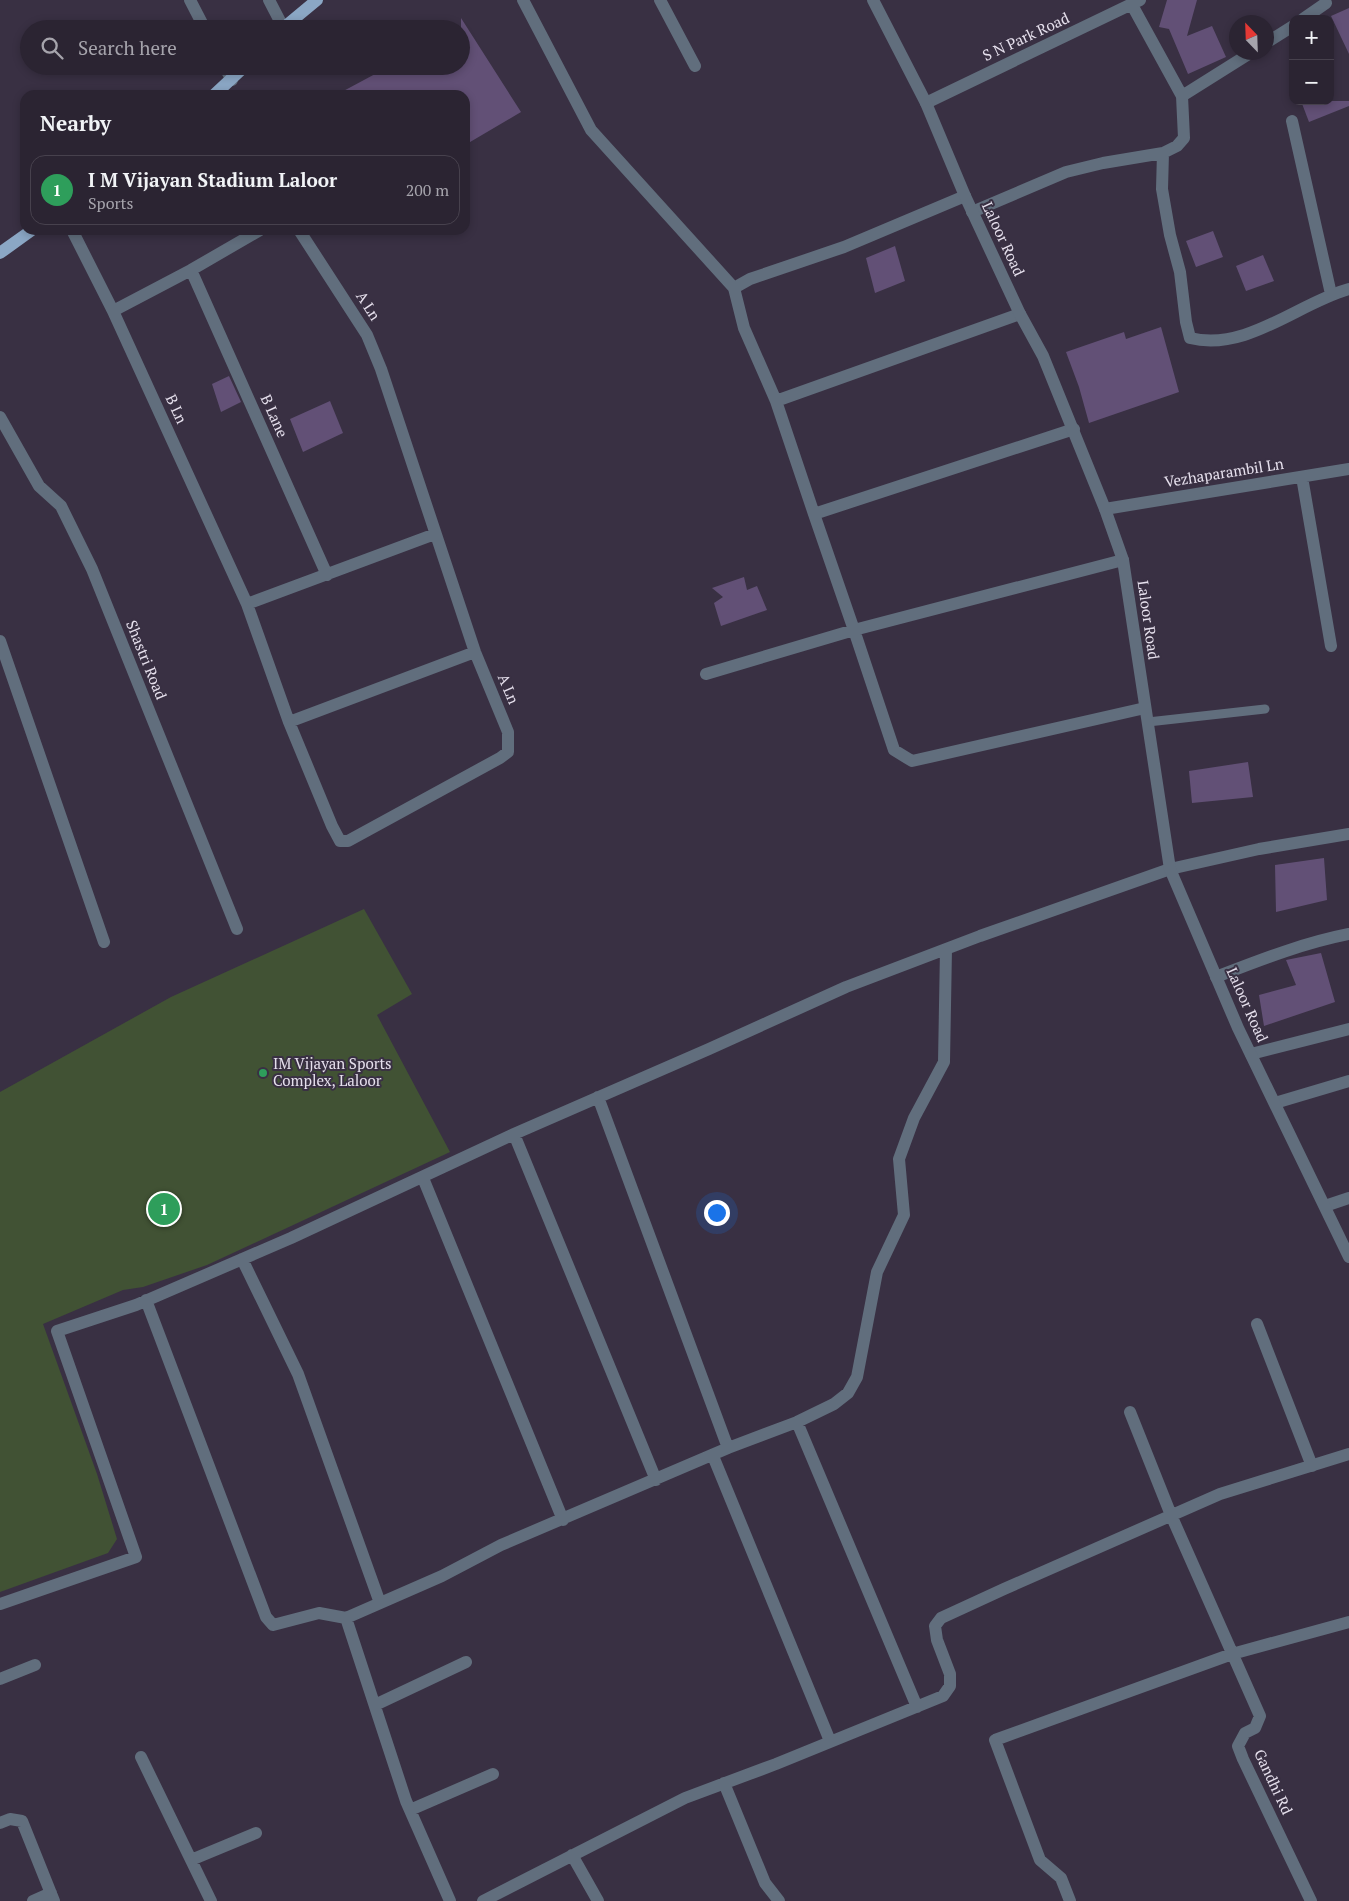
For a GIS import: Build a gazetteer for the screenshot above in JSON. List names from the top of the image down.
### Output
{
  "streets": {
    "street": [
      "S N Park Road",
      "Laloor Road",
      "A Ln",
      "B Ln",
      "B Lane",
      "Vezhaparambil Ln",
      "Shastri Road",
      "Gandhi Rd"
    ]
  },
  "crossings": [
    ["S N Park Road", "Laloor Road"],
    ["Laloor Road", "Vezhaparambil Ln"],
    ["A Ln", "B Ln"]
  ],
  "places": ["IM Vijayan Sports Complex, Laloor"],
  "north": "top left",
  "page": {
    "map_buttons": ["+", "−"],
    "search": "Search here",
    "heading": "Nearby",
    "list": [
      {
        "mark": "1",
        "name": "I M Vijayan Stadium Laloor",
        "note": "Sports",
        "value": "200 m"
      }
    ],
    "pins": "1"
  }
}
